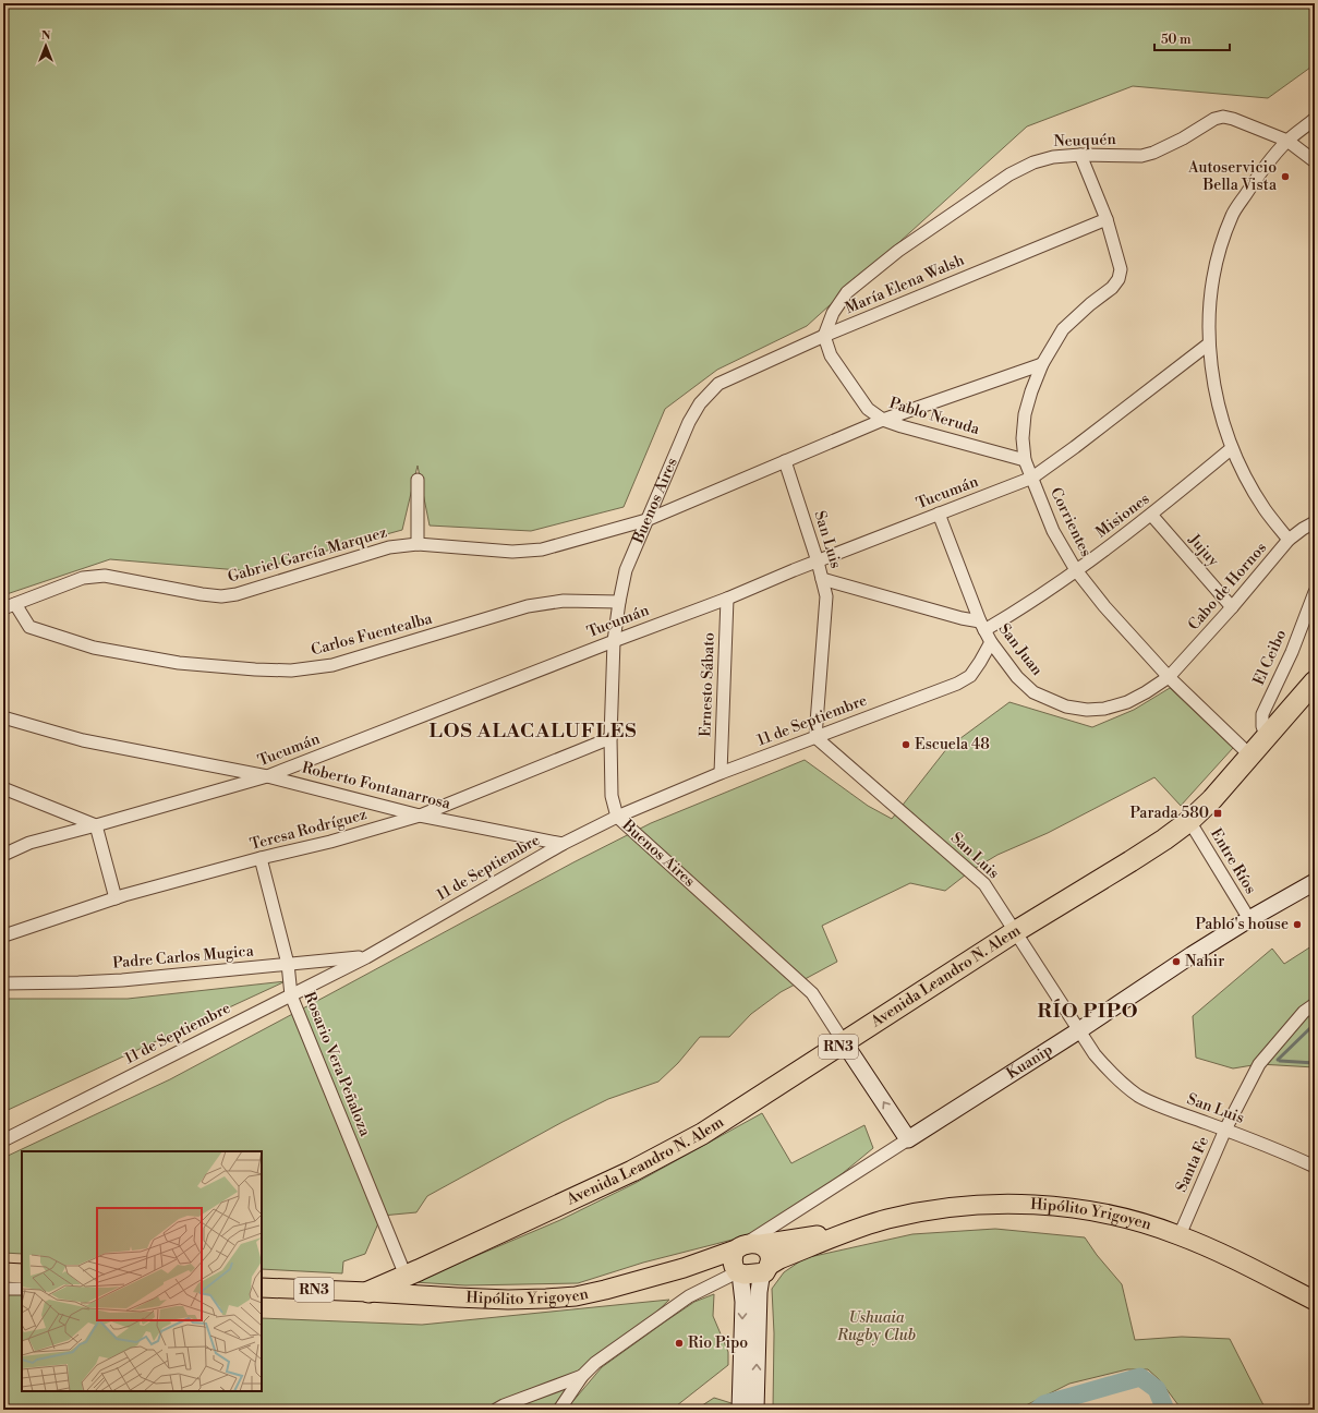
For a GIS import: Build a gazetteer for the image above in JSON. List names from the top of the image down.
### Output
{
  "streets": {
    "highway": ["Avenida Leandro N. Alem", "RN3"],
    "main road": ["Buenos Aires", "Kuanip", "Hipólito Yrigoyen"],
    "street": [
      "Neuquén",
      "María Elena Walsh",
      "Pablo Neruda",
      "Tucumán",
      "Misiones",
      "Corrientes",
      "San Luis",
      "Jujuy",
      "Gabriel García Marquez",
      "Cabo de Hornos",
      "Carlos Fuentealba",
      "San Juan",
      "El Ceibo",
      "Ernesto Sábato",
      "11 de Septiembre",
      "Roberto Fontanarrosa",
      "Teresa Rodríguez",
      "Entre Ríos",
      "Padre Carlos Mugica",
      "Rosario Vera Peñaloza",
      "Santa Fe"
    ]
  },
  "crossings": [
    ["Neuquén", "María Elena Walsh"],
    ["Neuquén", "Pablo Neruda"],
    ["María Elena Walsh", "Pablo Neruda"],
    ["María Elena Walsh", "Buenos Aires"],
    ["María Elena Walsh", "Corrientes"],
    ["Pablo Neruda", "Corrientes"],
    ["Pablo Neruda", "Gabriel García Marquez"],
    ["Tucumán", "Buenos Aires"],
    ["Tucumán", "Corrientes"],
    ["Tucumán", "San Luis"],
    ["Tucumán", "San Juan"],
    ["Tucumán", "Ernesto Sábato"],
    ["Tucumán", "Roberto Fontanarrosa"],
    ["Buenos Aires", "Gabriel García Marquez"],
    ["Buenos Aires", "Carlos Fuentealba"],
    ["Buenos Aires", "11 de Septiembre"],
    ["Buenos Aires", "Teresa Rodríguez"],
    ["Buenos Aires", "Avenida Leandro N. Alem"],
    ["Buenos Aires", "Kuanip"],
    ["Misiones", "Corrientes"],
    ["Misiones", "Jujuy"],
    ["Misiones", "San Juan"],
    ["Corrientes", "Gabriel García Marquez"],
    ["Corrientes", "Cabo de Hornos"],
    ["Corrientes", "San Juan"],
    ["Corrientes", "Avenida Leandro N. Alem"],
    ["San Luis", "Gabriel García Marquez"],
    ["San Luis", "11 de Septiembre"],
    ["San Luis", "Avenida Leandro N. Alem"],
    ["San Luis", "Kuanip"],
    ["San Luis", "Santa Fe"],
    ["Jujuy", "Cabo de Hornos"],
    ["Gabriel García Marquez", "Carlos Fuentealba"],
    ["Cabo de Hornos", "San Juan"],
    ["San Juan", "11 de Septiembre"],
    ["El Ceibo", "Avenida Leandro N. Alem"],
    ["Ernesto Sábato", "11 de Septiembre"],
    ["11 de Septiembre", "Roberto Fontanarrosa"],
    ["11 de Septiembre", "Padre Carlos Mugica"],
    ["11 de Septiembre", "Rosario Vera Peñaloza"],
    ["Roberto Fontanarrosa", "Teresa Rodríguez"],
    ["Teresa Rodríguez", "Rosario Vera Peñaloza"],
    ["Entre Ríos", "Avenida Leandro N. Alem"],
    ["Entre Ríos", "Kuanip"],
    ["Padre Carlos Mugica", "Rosario Vera Peñaloza"],
    ["Avenida Leandro N. Alem", "RN3"],
    ["Avenida Leandro N. Alem", "Rosario Vera Peñaloza"],
    ["Avenida Leandro N. Alem", "Hipólito Yrigoyen"],
    ["RN3", "Hipólito Yrigoyen"],
    ["Kuanip", "Hipólito Yrigoyen"],
    ["Santa Fe", "Hipólito Yrigoyen"]
  ],
  "districts": ["LOS ALACALUFLES", "RÍO PIPO"],
  "parks": ["Ushuaia Rugby Club"],
  "places": {
    "other": [
      "Autoservicio Bella Vista",
      "Escuela 48",
      "Pablo's house",
      "Nahir",
      "Rio Pipo"
    ],
    "transit": ["Parada 580"]
  },
  "scale_bar": "50 m",
  "north": "top"
}
